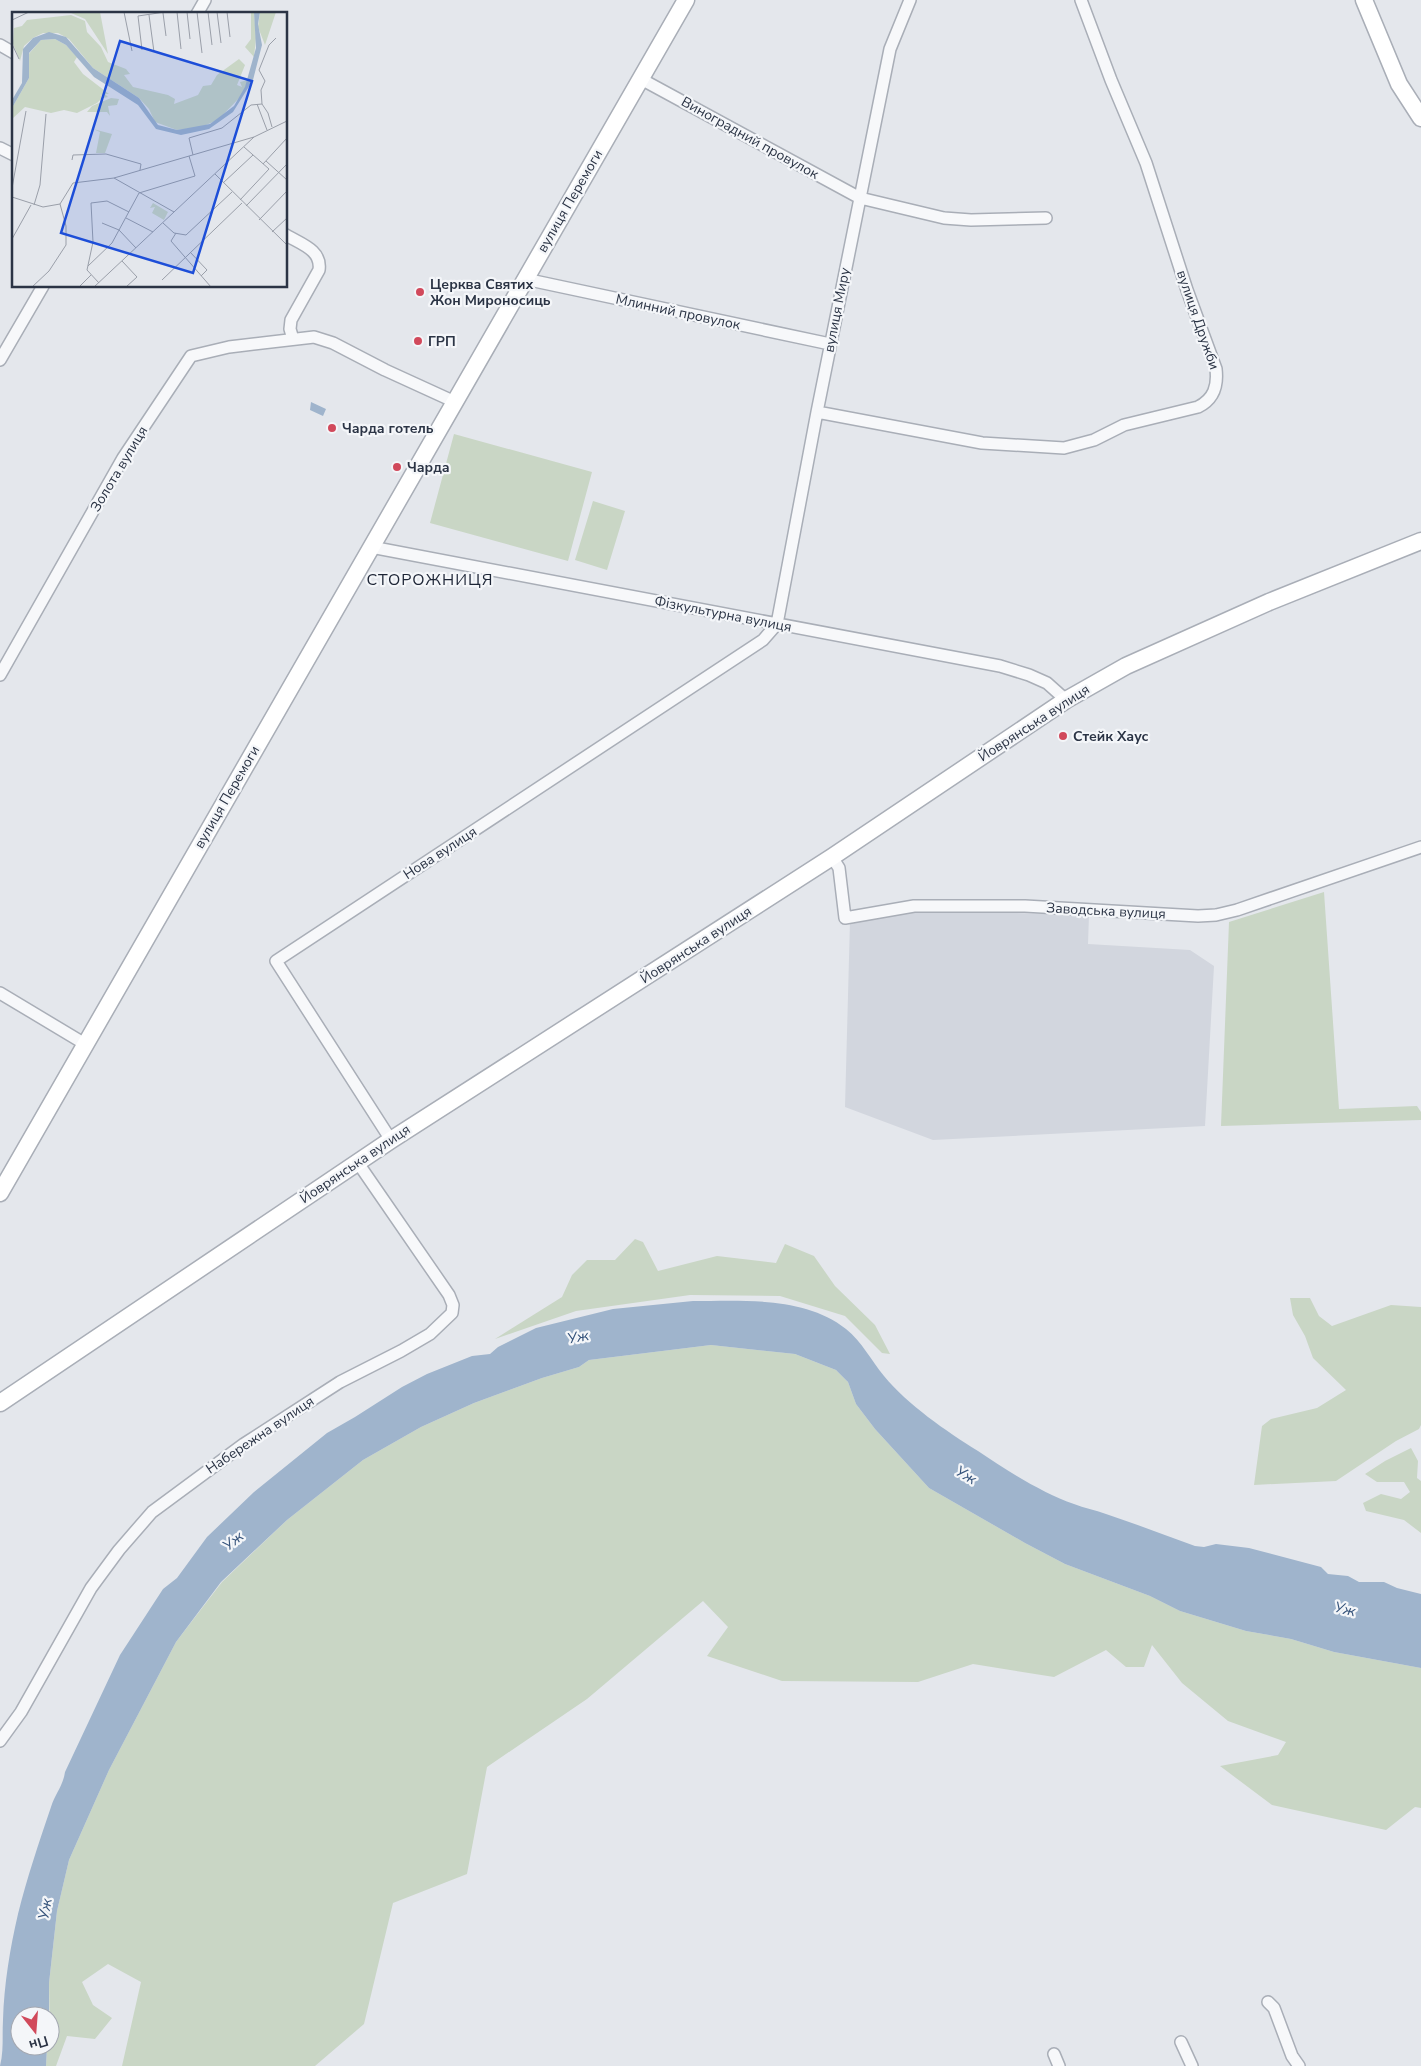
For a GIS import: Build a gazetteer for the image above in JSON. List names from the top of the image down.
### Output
{
  "streets": {
    "street": [
      "Виноградний провулок",
      "вулиця Перемоги",
      "вулиця Миру",
      "Млинний провулок",
      "вулиця Дружби",
      "Золота вулиця",
      "Фізкультурна вулиця",
      "Йоврянська вулиця",
      "Нова вулиця",
      "Заводська вулиця",
      "Набережна вулиця"
    ]
  },
  "crossings": [
    ["Виноградний провулок", "вулиця Перемоги"],
    ["Виноградний провулок", "вулиця Миру"],
    ["вулиця Перемоги", "Млинний провулок"],
    ["вулиця Перемоги", "Фізкультурна вулиця"],
    ["вулиця Миру", "Млинний провулок"],
    ["вулиця Миру", "вулиця Дружби"],
    ["вулиця Миру", "Фізкультурна вулиця"],
    ["вулиця Миру", "Нова вулиця"],
    ["Фізкультурна вулиця", "Йоврянська вулиця"],
    ["Фізкультурна вулиця", "Нова вулиця"],
    ["Йоврянська вулиця", "Нова вулиця"],
    ["Йоврянська вулиця", "Заводська вулиця"],
    ["Йоврянська вулиця", "Набережна вулиця"]
  ],
  "districts": ["СТОРОЖНИЦЯ"],
  "water": ["Уж"],
  "places": [
    "Церква Святих Жон Мироносиць",
    "ГРП",
    "Чарда готель",
    "Чарда",
    "Стейк Хаус"
  ],
  "north": "bottom"
}
